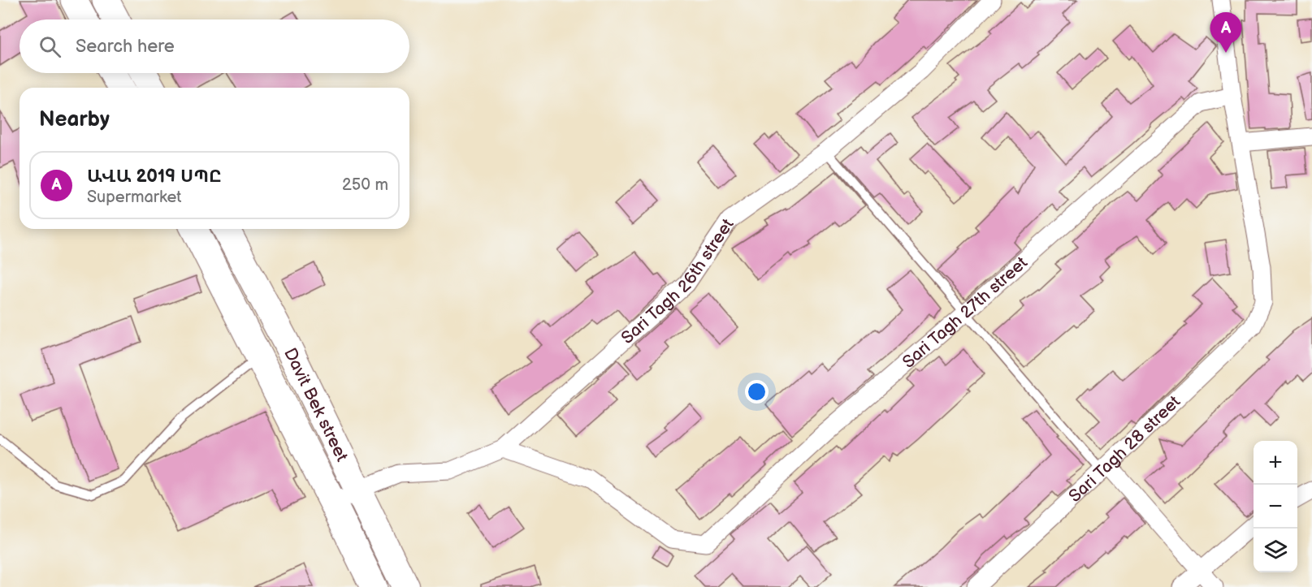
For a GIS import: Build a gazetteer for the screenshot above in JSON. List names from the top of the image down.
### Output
{
  "streets": {
    "main road": ["Davit Bek street"],
    "street": ["Sari Tagh 26th street", "Sari Tagh 27th street", "Sari Tagh 28 street"]
  },
  "crossings": [
    ["Sari Tagh 26th street", "Sari Tagh 27th street"],
    ["Sari Tagh 26th street", "Davit Bek street"]
  ],
  "page": {
    "pins": "A",
    "search": "Search here",
    "heading": "Nearby",
    "list": [
      {
        "mark": "A",
        "name": "ԱՎԱ 2019 ՍՊԸ",
        "note": "Supermarket",
        "value": "250 m"
      }
    ],
    "map_buttons": ["+", "−"]
  }
}
